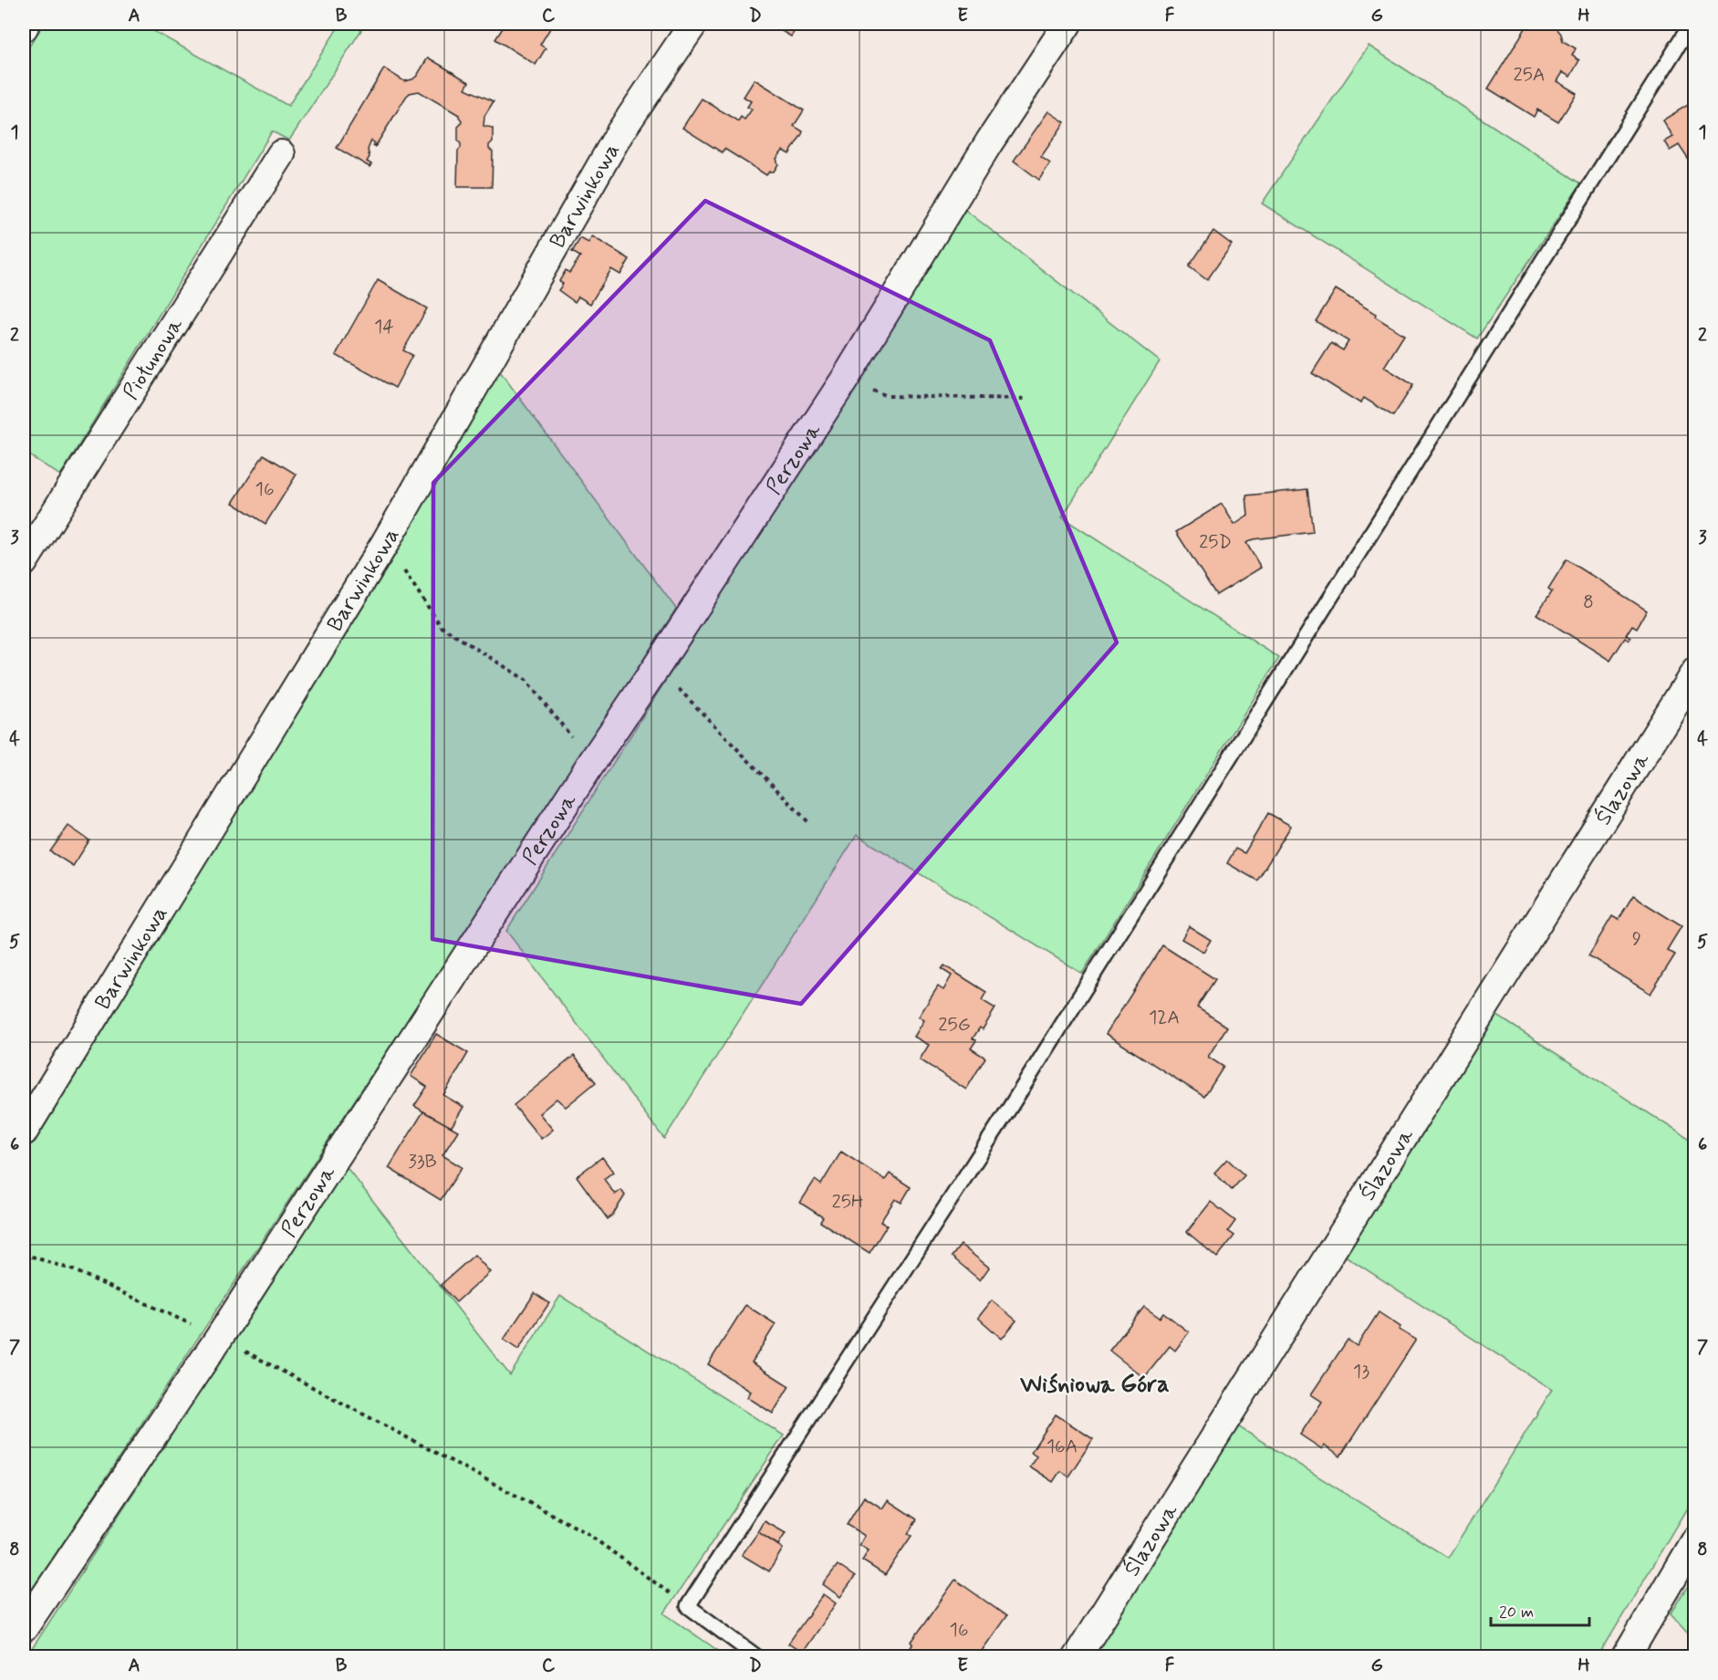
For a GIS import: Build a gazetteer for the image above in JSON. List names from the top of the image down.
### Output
{
  "streets": {
    "street": [
      "Barwinkowa",
      "Piołunowa",
      "Perzowa",
      "Ślazowa"
    ]
  },
  "districts": ["Wiśniowa Góra"],
  "house_numbers": [
    "25A",
    "14",
    "16",
    "25D",
    "8",
    "9",
    "12A",
    "25G",
    "33B",
    "25H",
    "13",
    "16A",
    "16"
  ],
  "scale_bar": "20 m",
  "grid": {
    "columns": [
      "A",
      "B",
      "C",
      "D",
      "E",
      "F",
      "G",
      "H"
    ],
    "rows": [
      "1",
      "2",
      "3",
      "4",
      "5",
      "6",
      "7",
      "8"
    ]
  }
}
